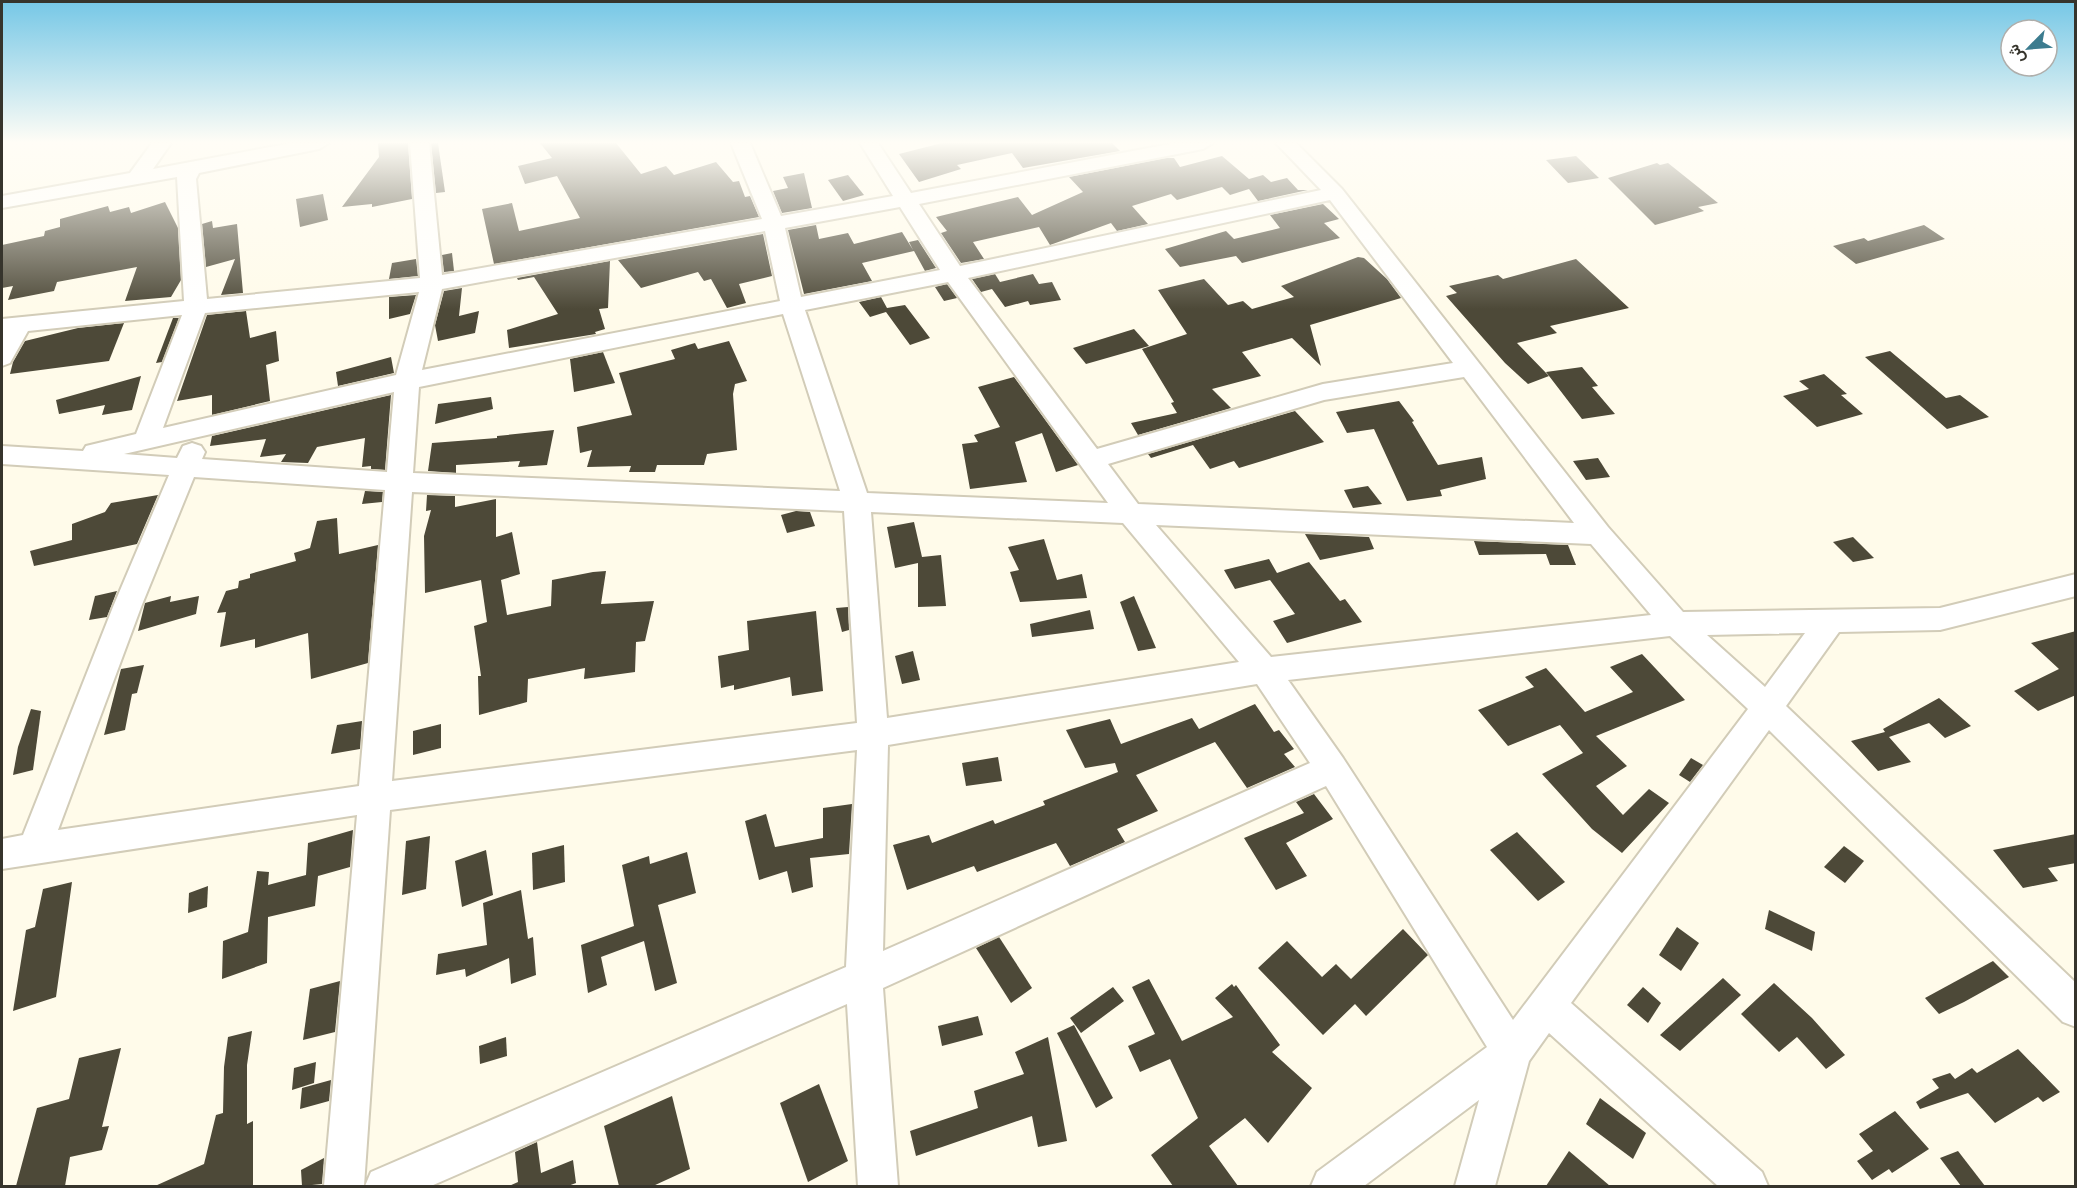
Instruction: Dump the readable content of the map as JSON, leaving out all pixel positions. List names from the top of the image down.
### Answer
{
  "north": "bottom left"
}
